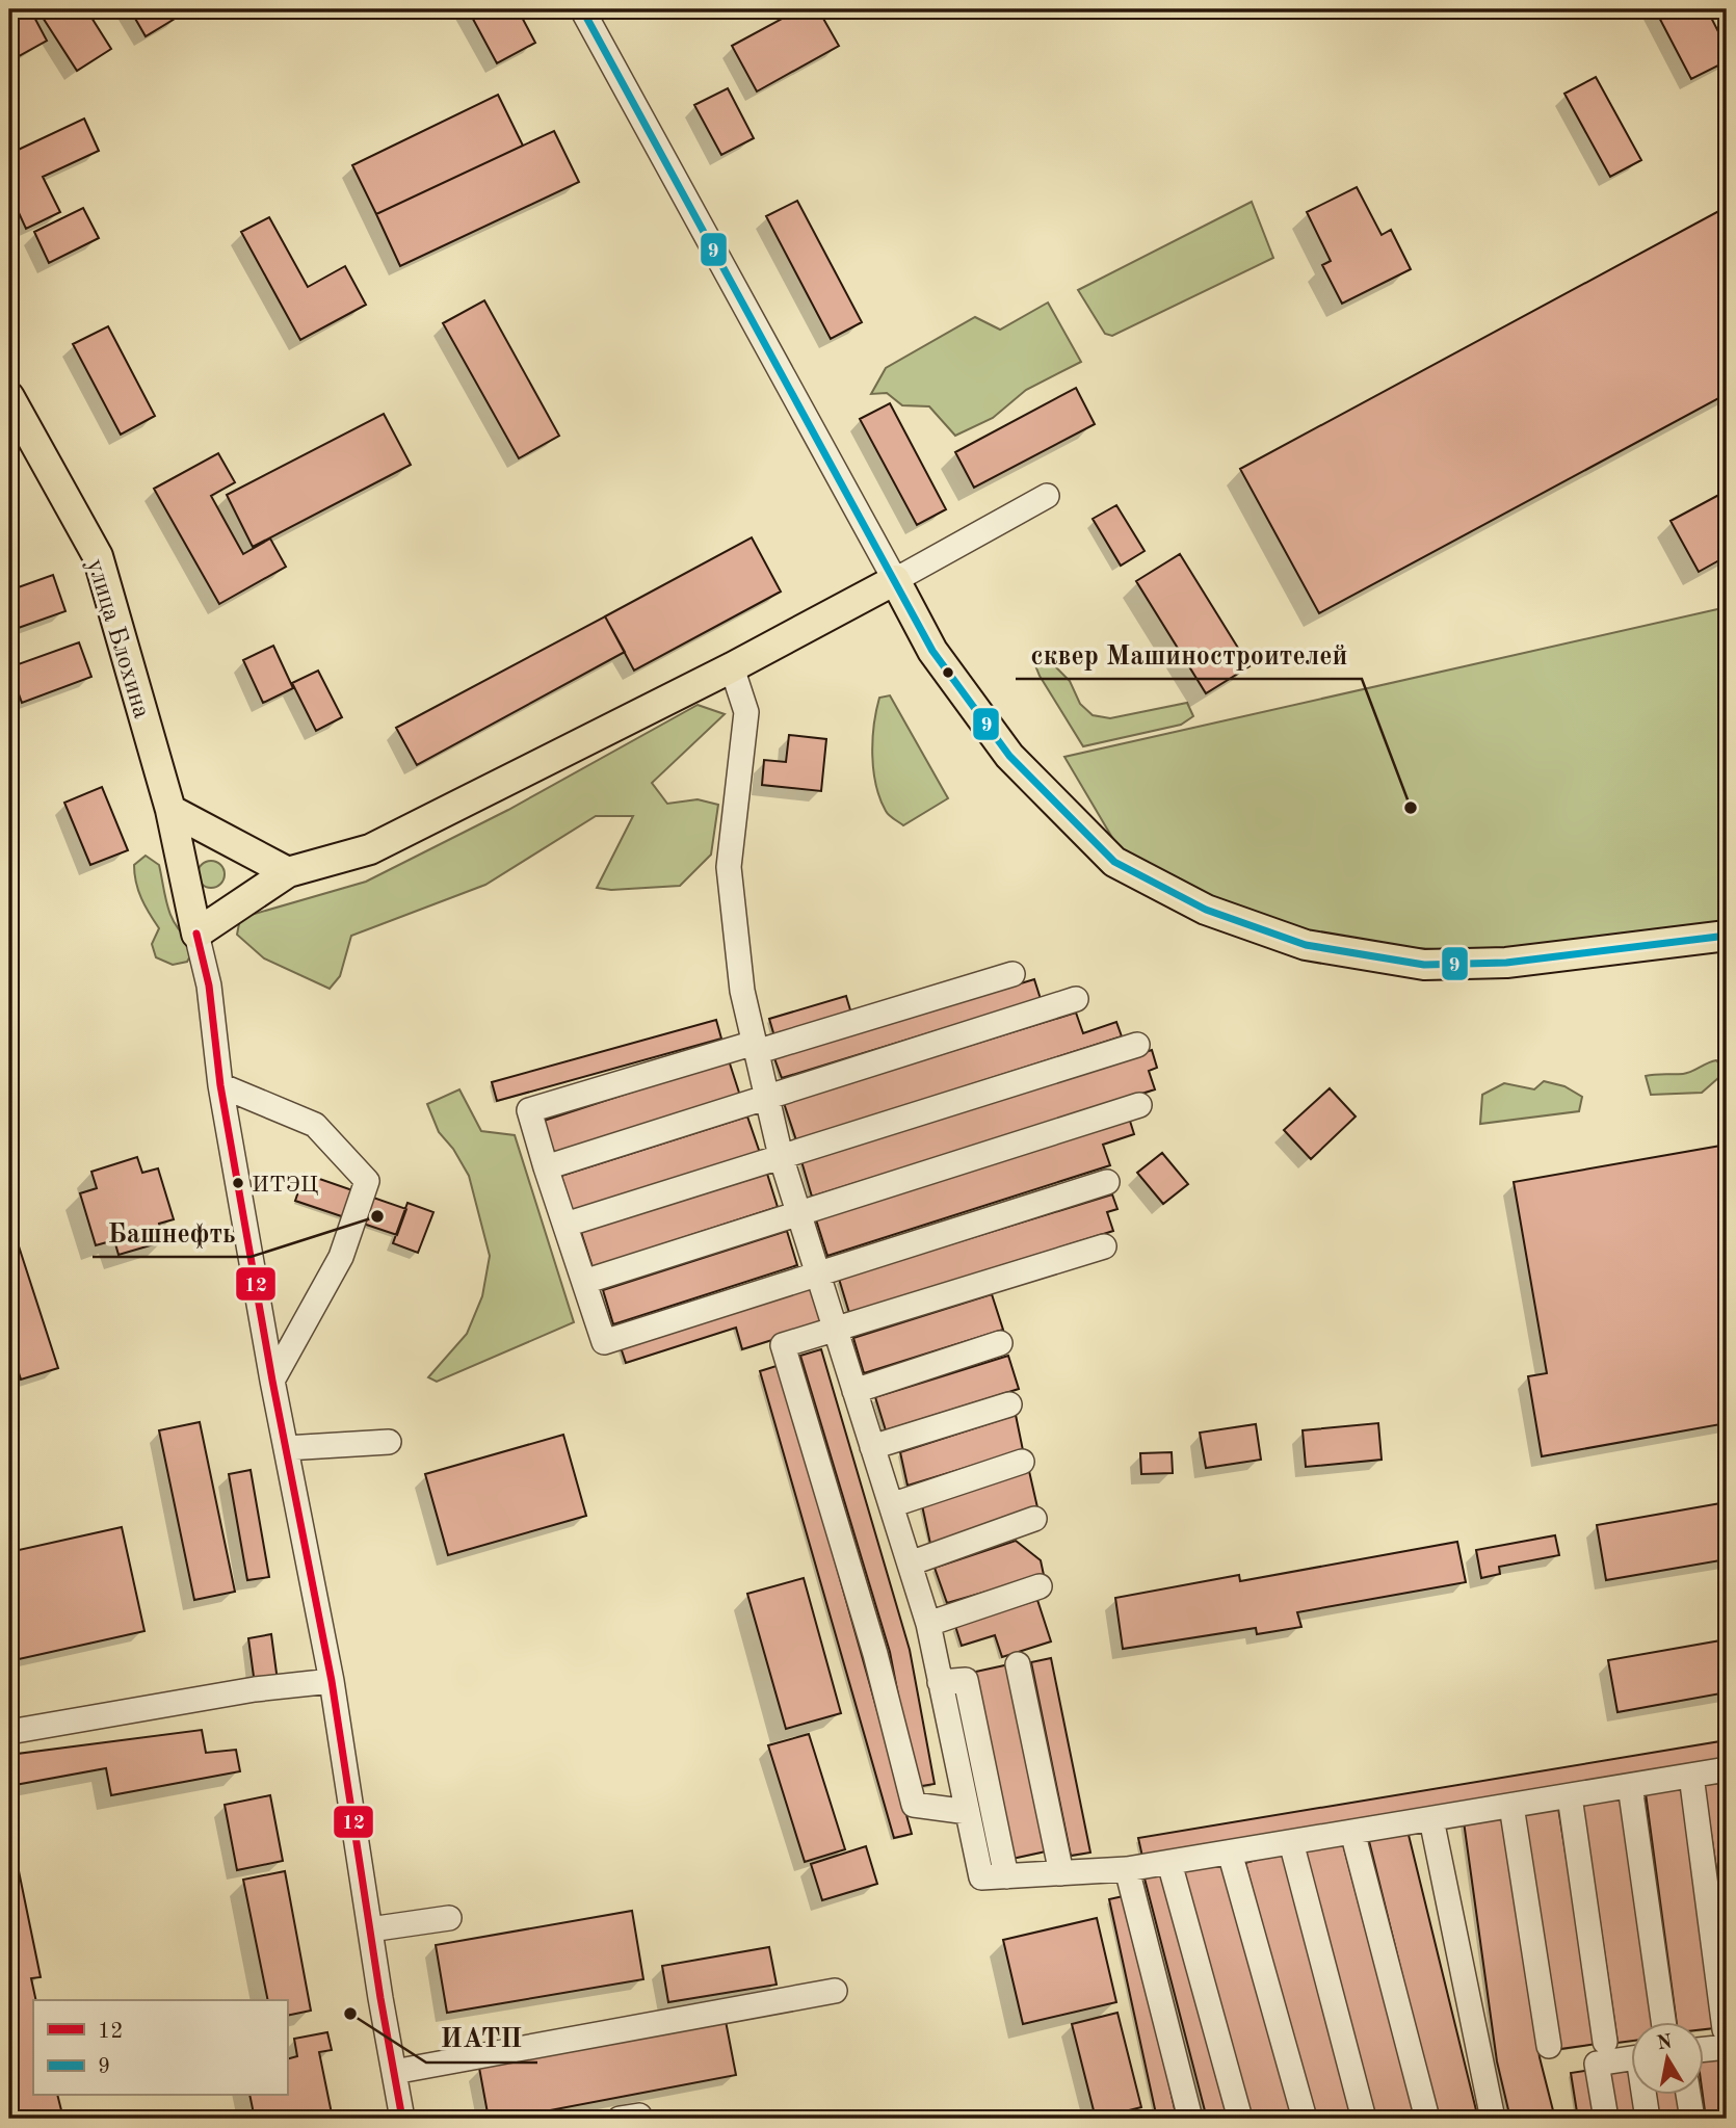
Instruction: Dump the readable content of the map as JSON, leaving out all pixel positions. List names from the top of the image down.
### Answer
{
  "streets": {
    "main road": ["улица Блохина"]
  },
  "places": [
    "сквер Машиностроителей",
    "ИТЭЦ",
    "Башнефть",
    "ИАТП"
  ],
  "lines": ["transit line 9", "transit line 12"],
  "legend": ["12", "9"],
  "north": "top"
}
